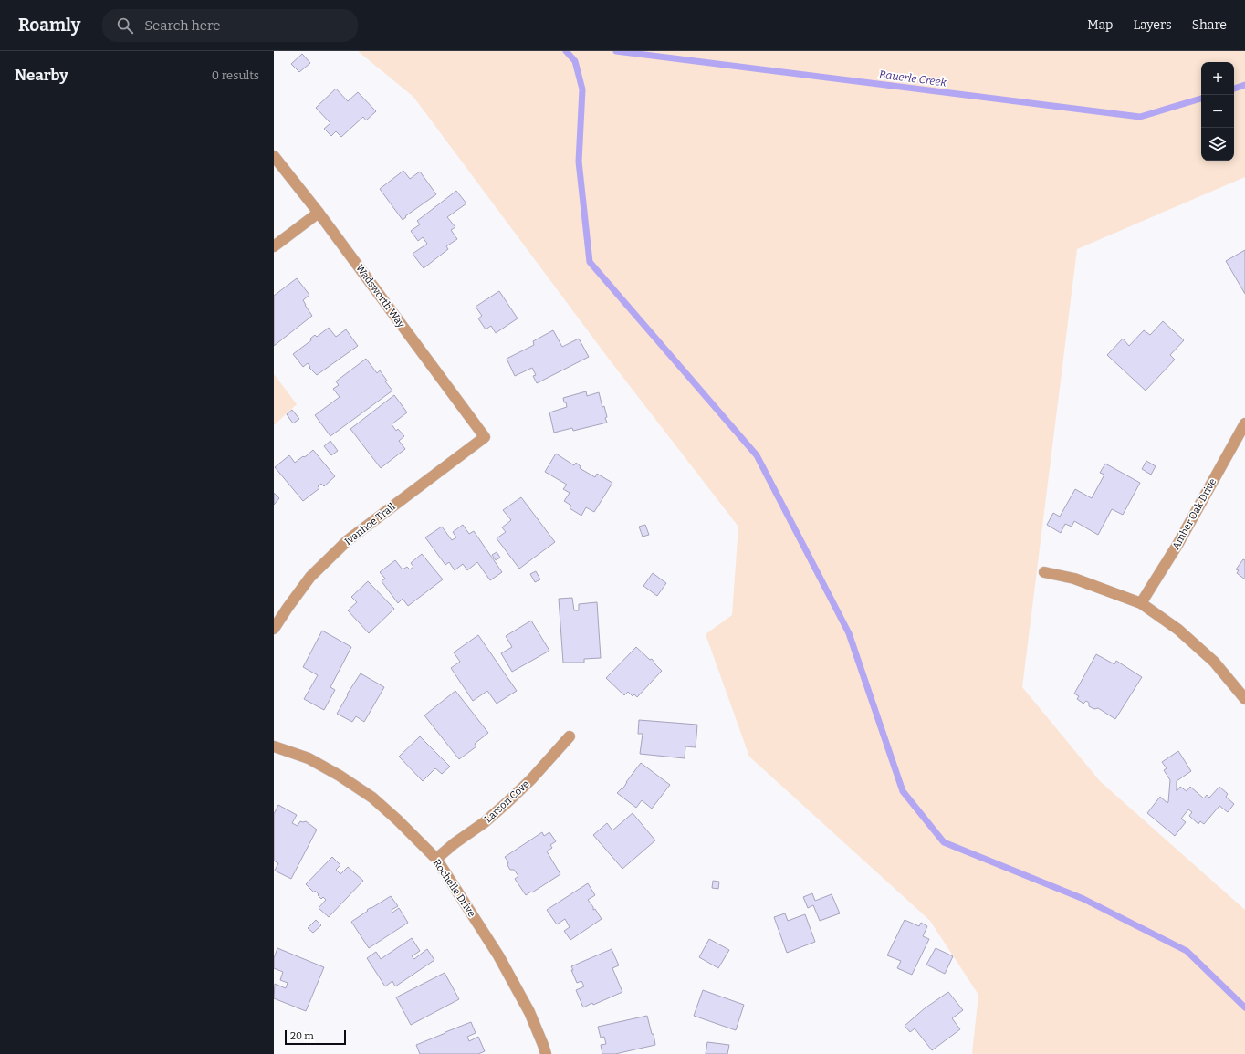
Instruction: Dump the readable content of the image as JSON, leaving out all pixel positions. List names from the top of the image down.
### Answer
{
  "streets": {
    "street": [
      "Wadsworth Way",
      "Amber Oak Drive",
      "Ivanhoe Trail",
      "Larson Cove",
      "Rochelle Drive"
    ]
  },
  "crossings": [
    ["Wadsworth Way", "Ivanhoe Trail"],
    ["Larson Cove", "Rochelle Drive"]
  ],
  "water": ["Bauerle Creek"],
  "scale_bar": "20 m",
  "page": {
    "header": "Roamly",
    "search": "Search here",
    "nav": ["Map", "Layers", "Share"],
    "heading": ["Nearby", "0 results"],
    "map_buttons": ["+", "−"],
    "scale": "20 m"
  }
}
